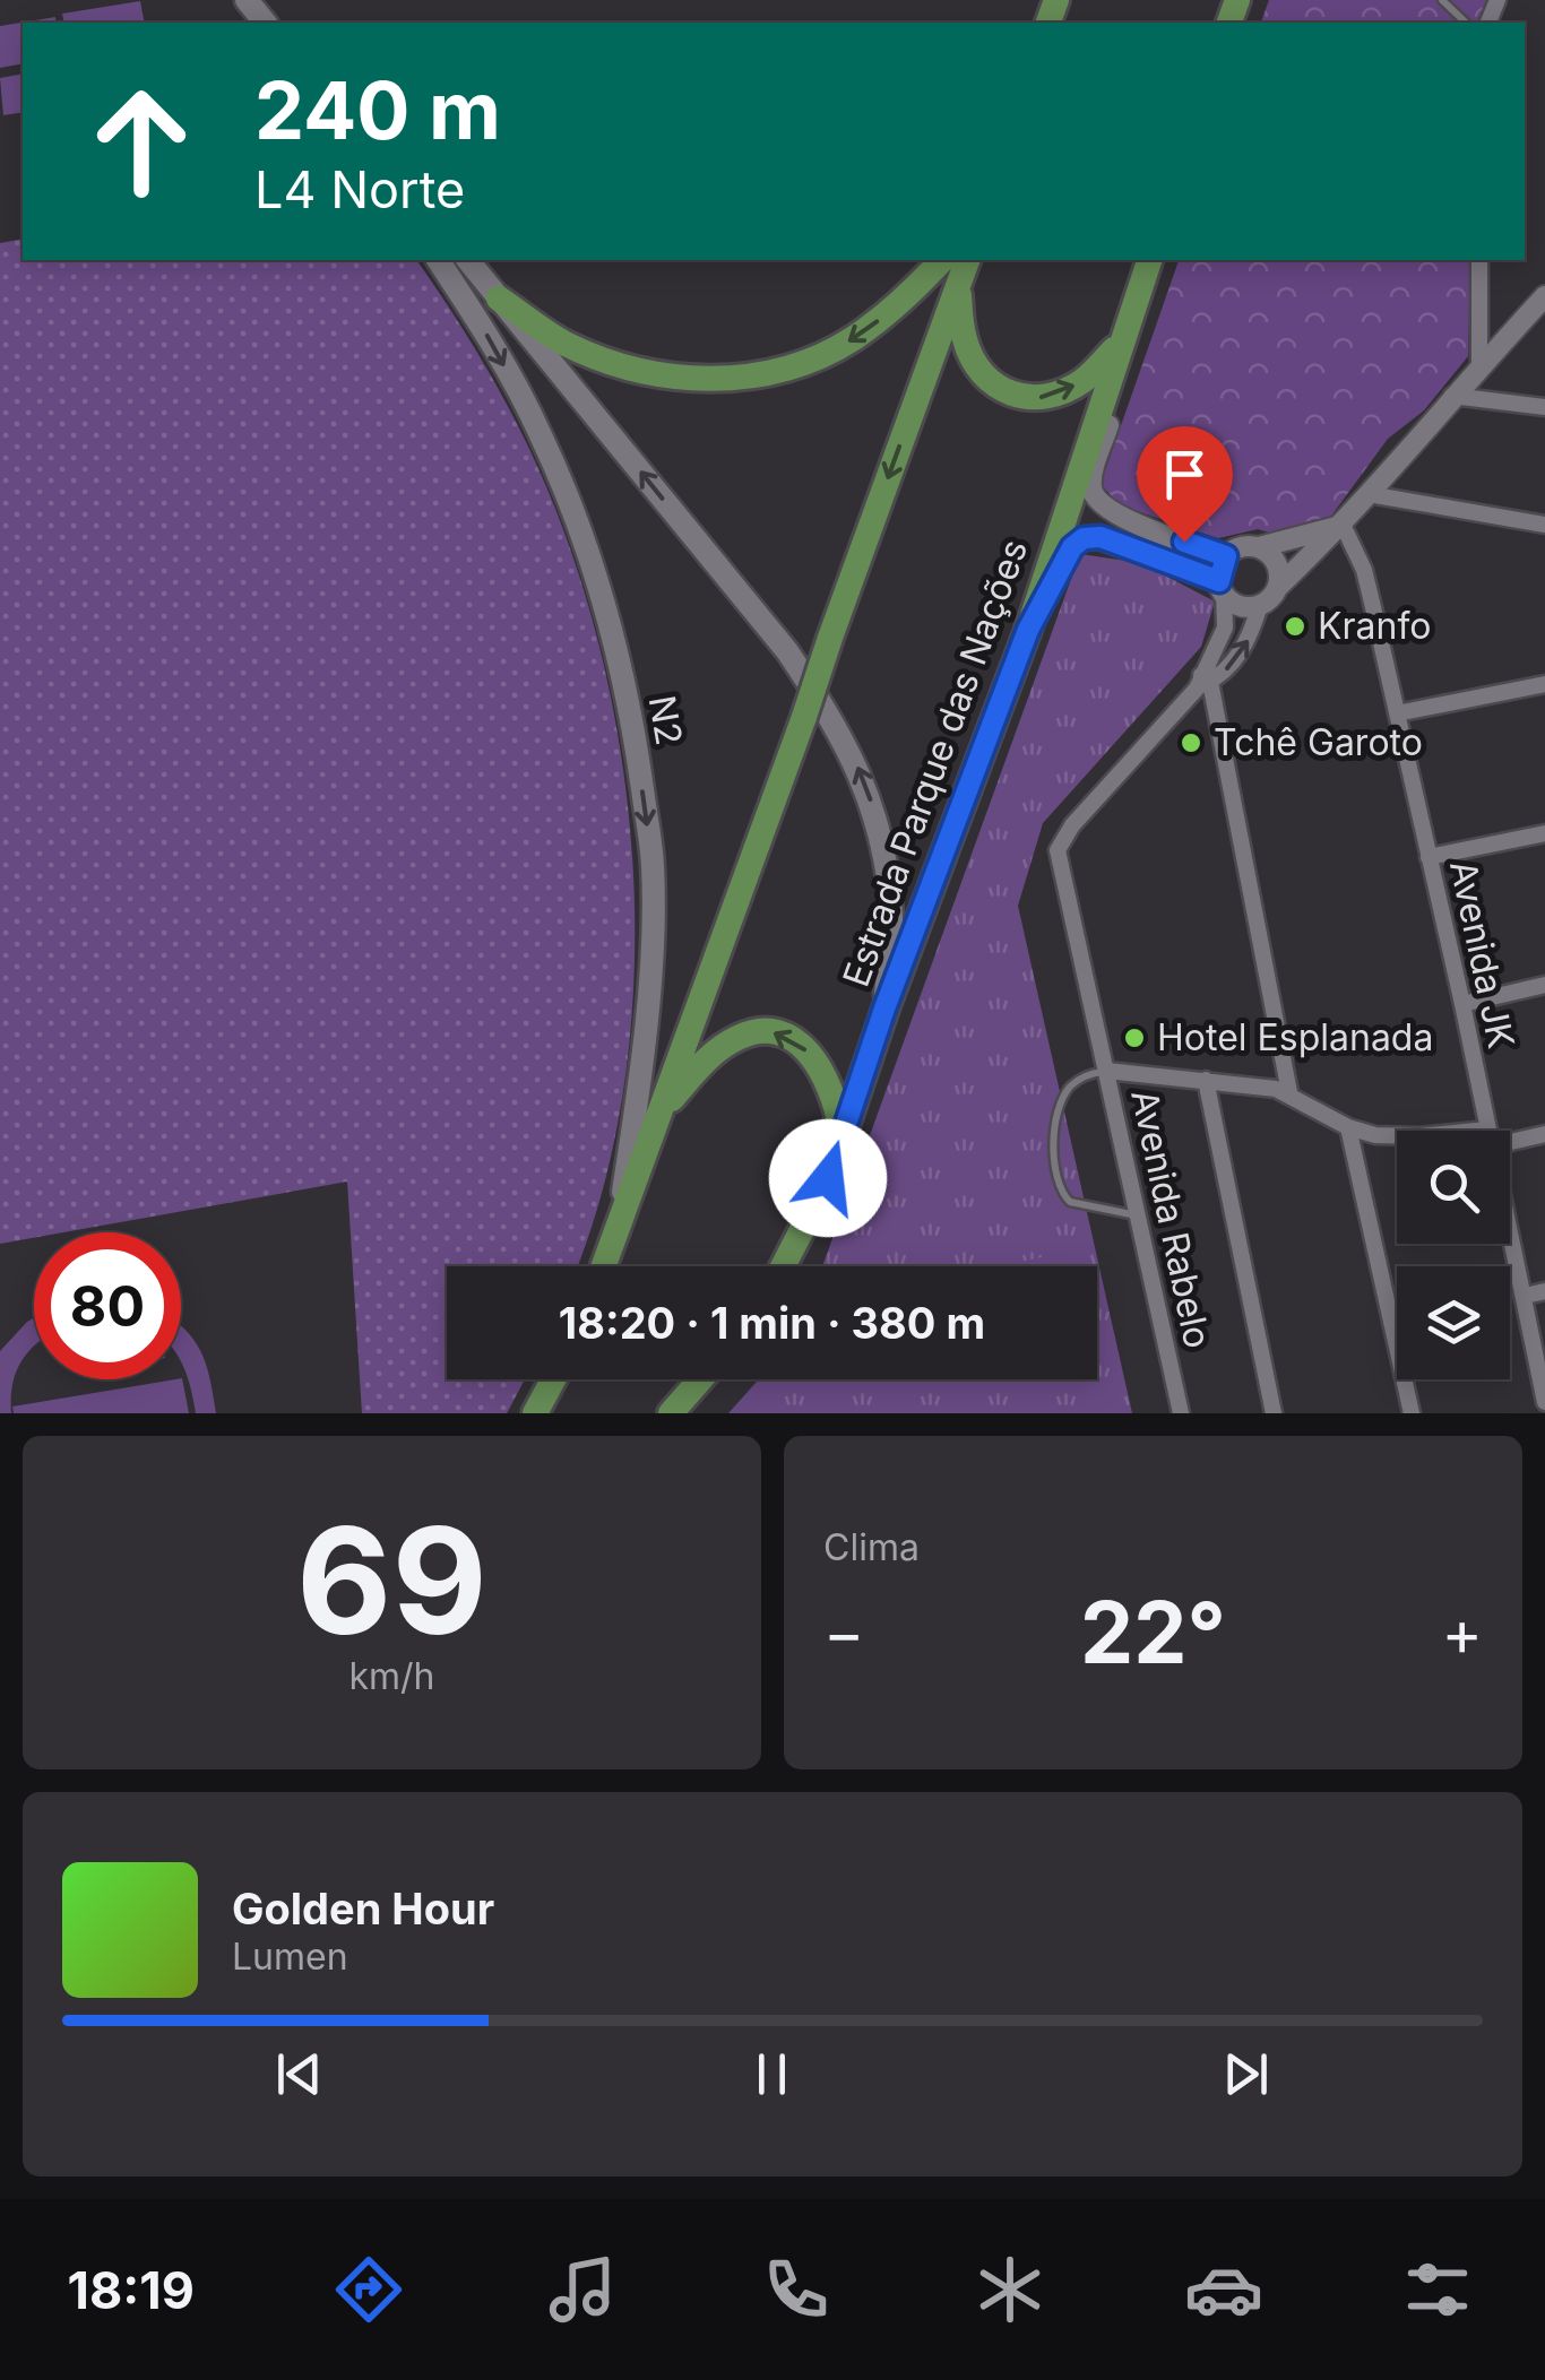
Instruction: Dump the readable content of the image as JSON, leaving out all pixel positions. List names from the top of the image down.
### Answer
{
  "streets": {
    "highway": ["Estrada Parque das Nações"],
    "main road": ["N2"],
    "street": ["Avenida JK", "Avenida Rabelo"]
  },
  "places": ["Kranfo", "Tchê Garoto", "Hotel Esplanada"],
  "page": {
    "turn": ["240 m", "L4 Norte"],
    "limit": "80",
    "trip": "18:20 · 1 min · 380 m",
    "tile": [
      ["69", "km/h"],
      "Clima"
    ],
    "heat": ["−", "22°", "+"],
    "song": ["Golden Hour", "Lumen"],
    "tabs": "18:19"
  }
}
